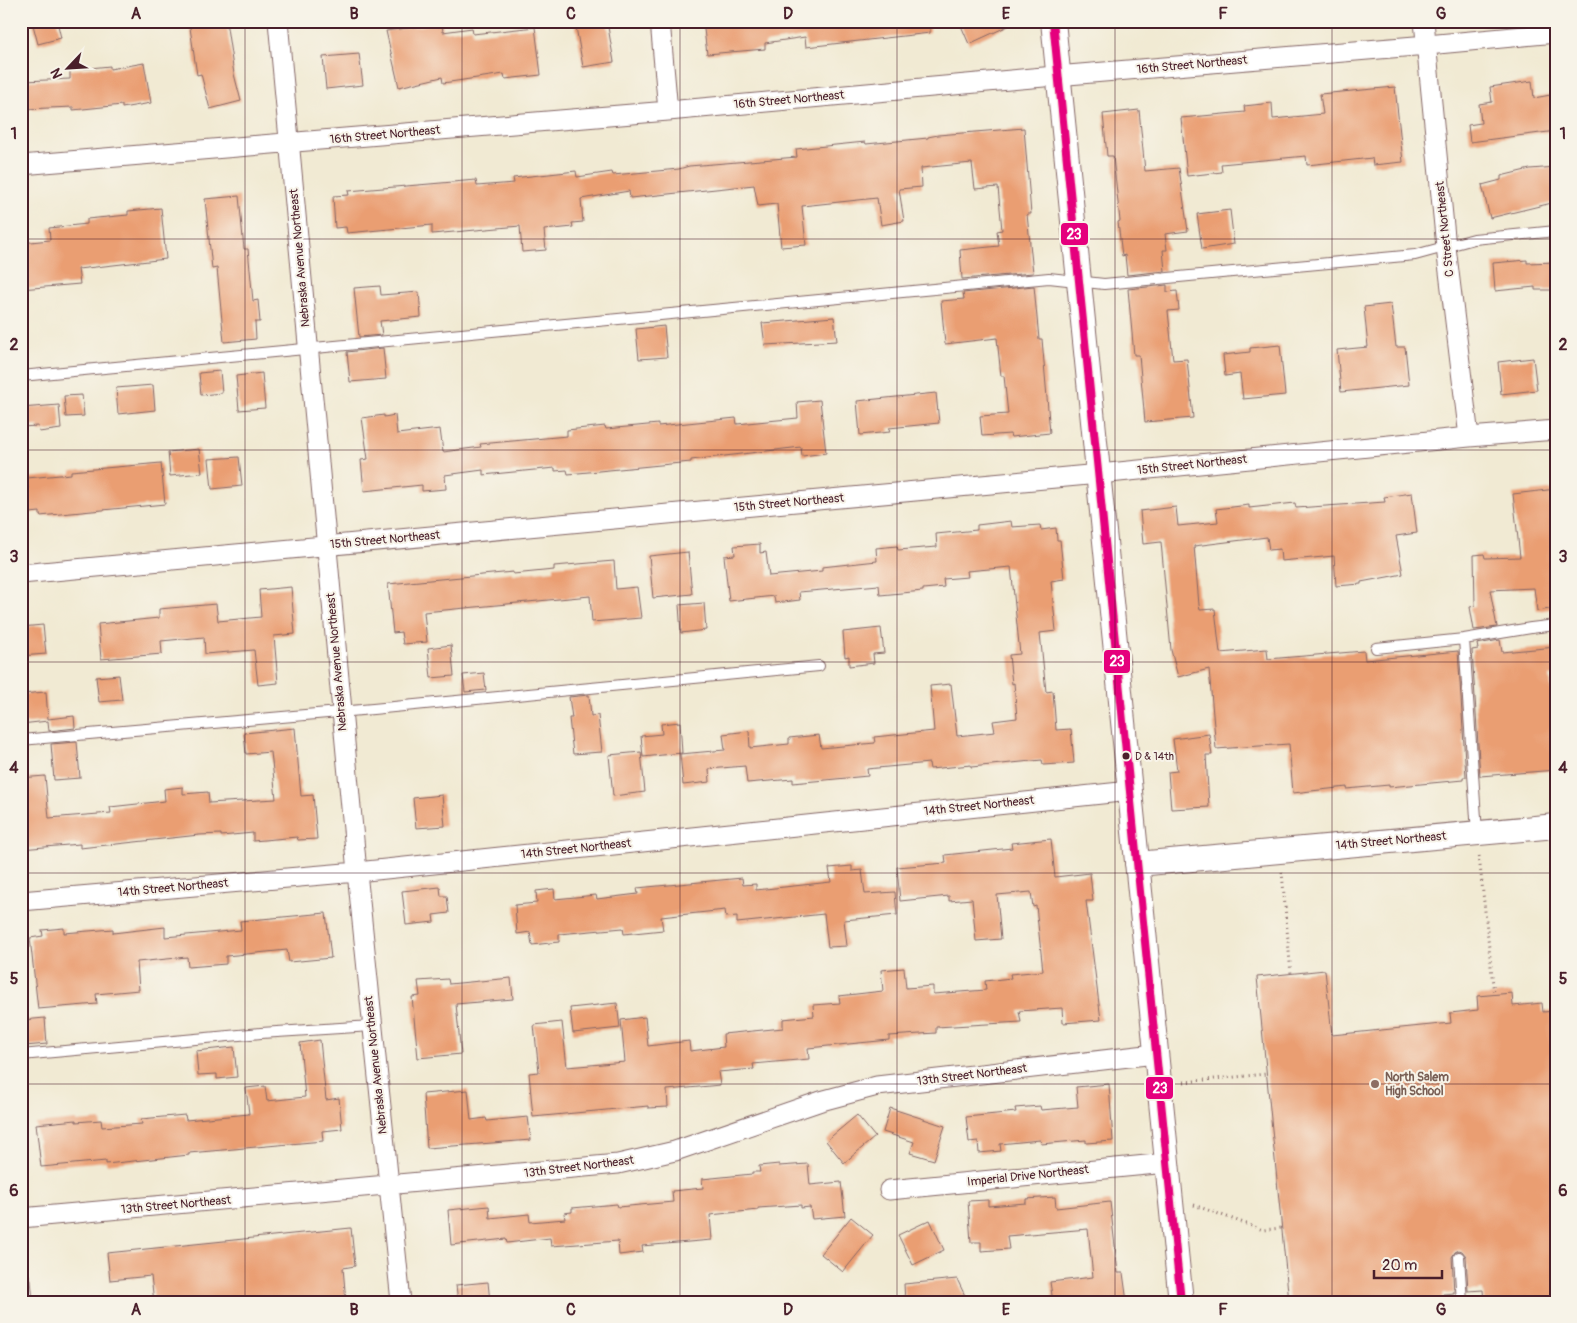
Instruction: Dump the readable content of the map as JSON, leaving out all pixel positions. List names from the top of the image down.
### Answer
{
  "streets": {
    "street": [
      "16th Street Northeast",
      "C Street Northeast",
      "Nebraska Avenue Northeast",
      "15th Street Northeast",
      "14th Street Northeast",
      "13th Street Northeast",
      "Imperial Drive Northeast"
    ]
  },
  "crossings": [
    ["16th Street Northeast", "C Street Northeast"],
    ["16th Street Northeast", "Nebraska Avenue Northeast"],
    ["C Street Northeast", "15th Street Northeast"],
    ["Nebraska Avenue Northeast", "15th Street Northeast"],
    ["Nebraska Avenue Northeast", "14th Street Northeast"],
    ["Nebraska Avenue Northeast", "13th Street Northeast"]
  ],
  "places": ["D & 14th", "North Salem High School"],
  "lines": ["transit line 23"],
  "scale_bar": "20 m",
  "north": "bottom left",
  "grid": {
    "columns": [
      "A",
      "B",
      "C",
      "D",
      "E",
      "F",
      "G"
    ],
    "rows": [
      "1",
      "2",
      "3",
      "4",
      "5",
      "6"
    ]
  }
}
